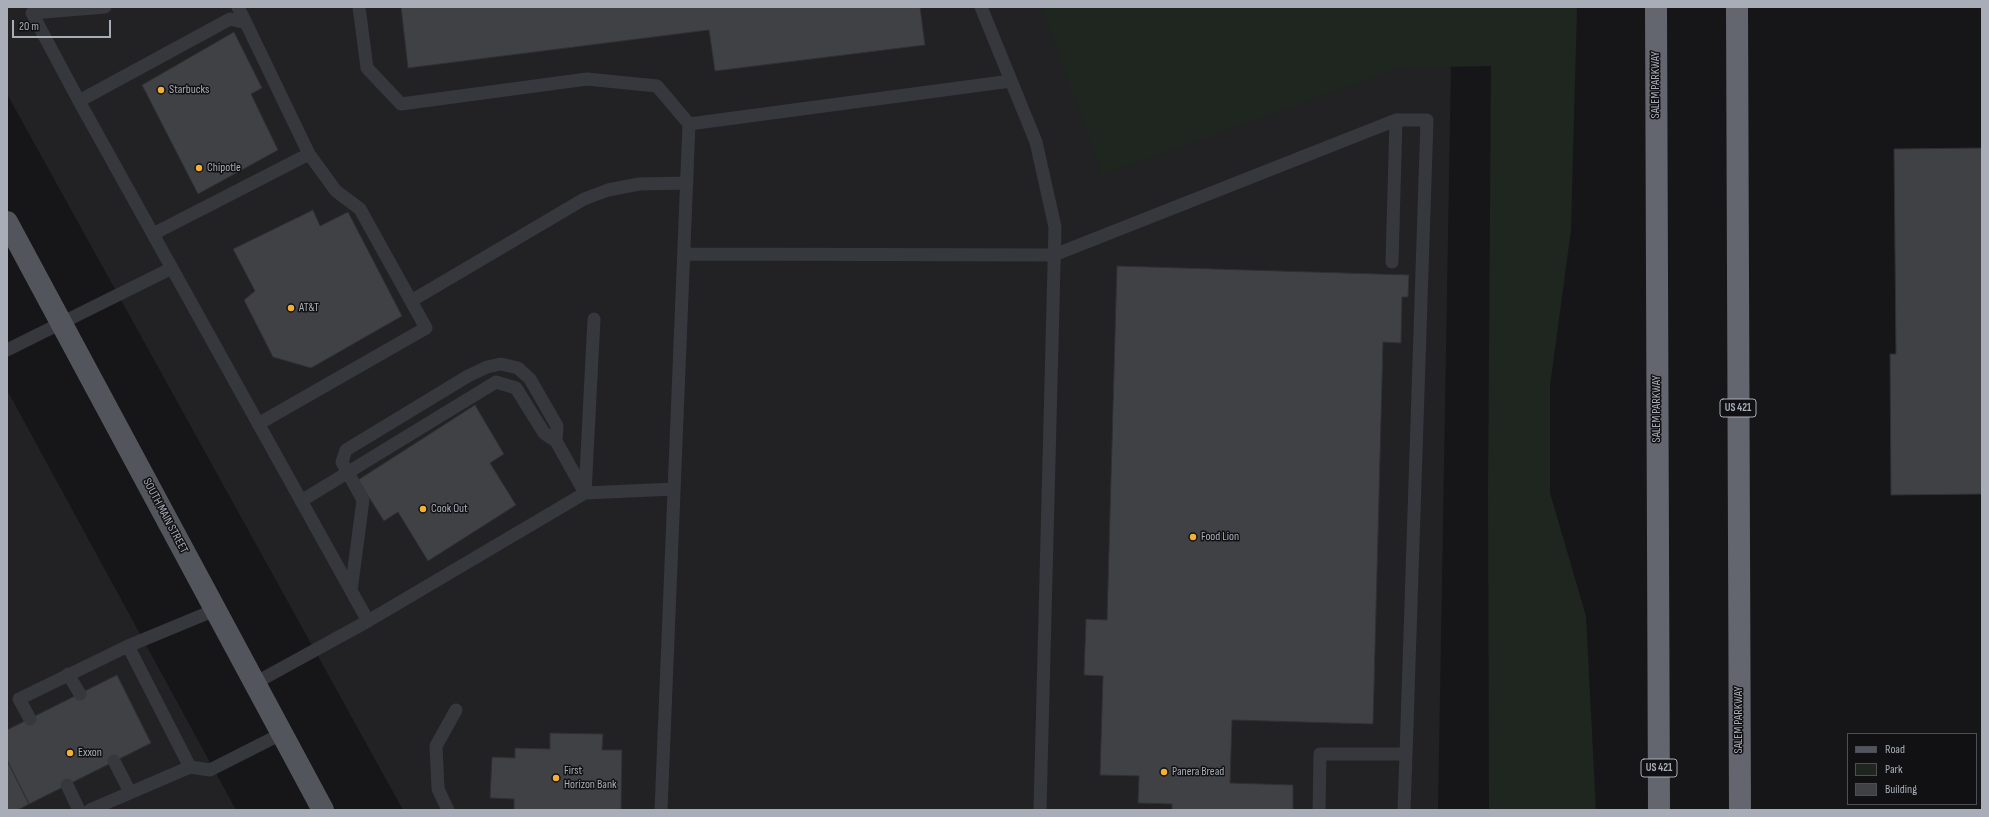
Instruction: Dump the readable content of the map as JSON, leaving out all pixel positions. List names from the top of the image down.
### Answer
{
  "streets": {
    "highway": ["SALEM PARKWAY", "US 421"],
    "main road": ["SOUTH MAIN STREET"]
  },
  "places": [
    "Starbucks",
    "Chipotle",
    "AT&T",
    "Cook Out",
    "Food Lion",
    "Exxon",
    "Panera Bread",
    "First Horizon Bank"
  ],
  "legend": ["Road", "Park", "Building"],
  "scale_bar": "20 m"
}
